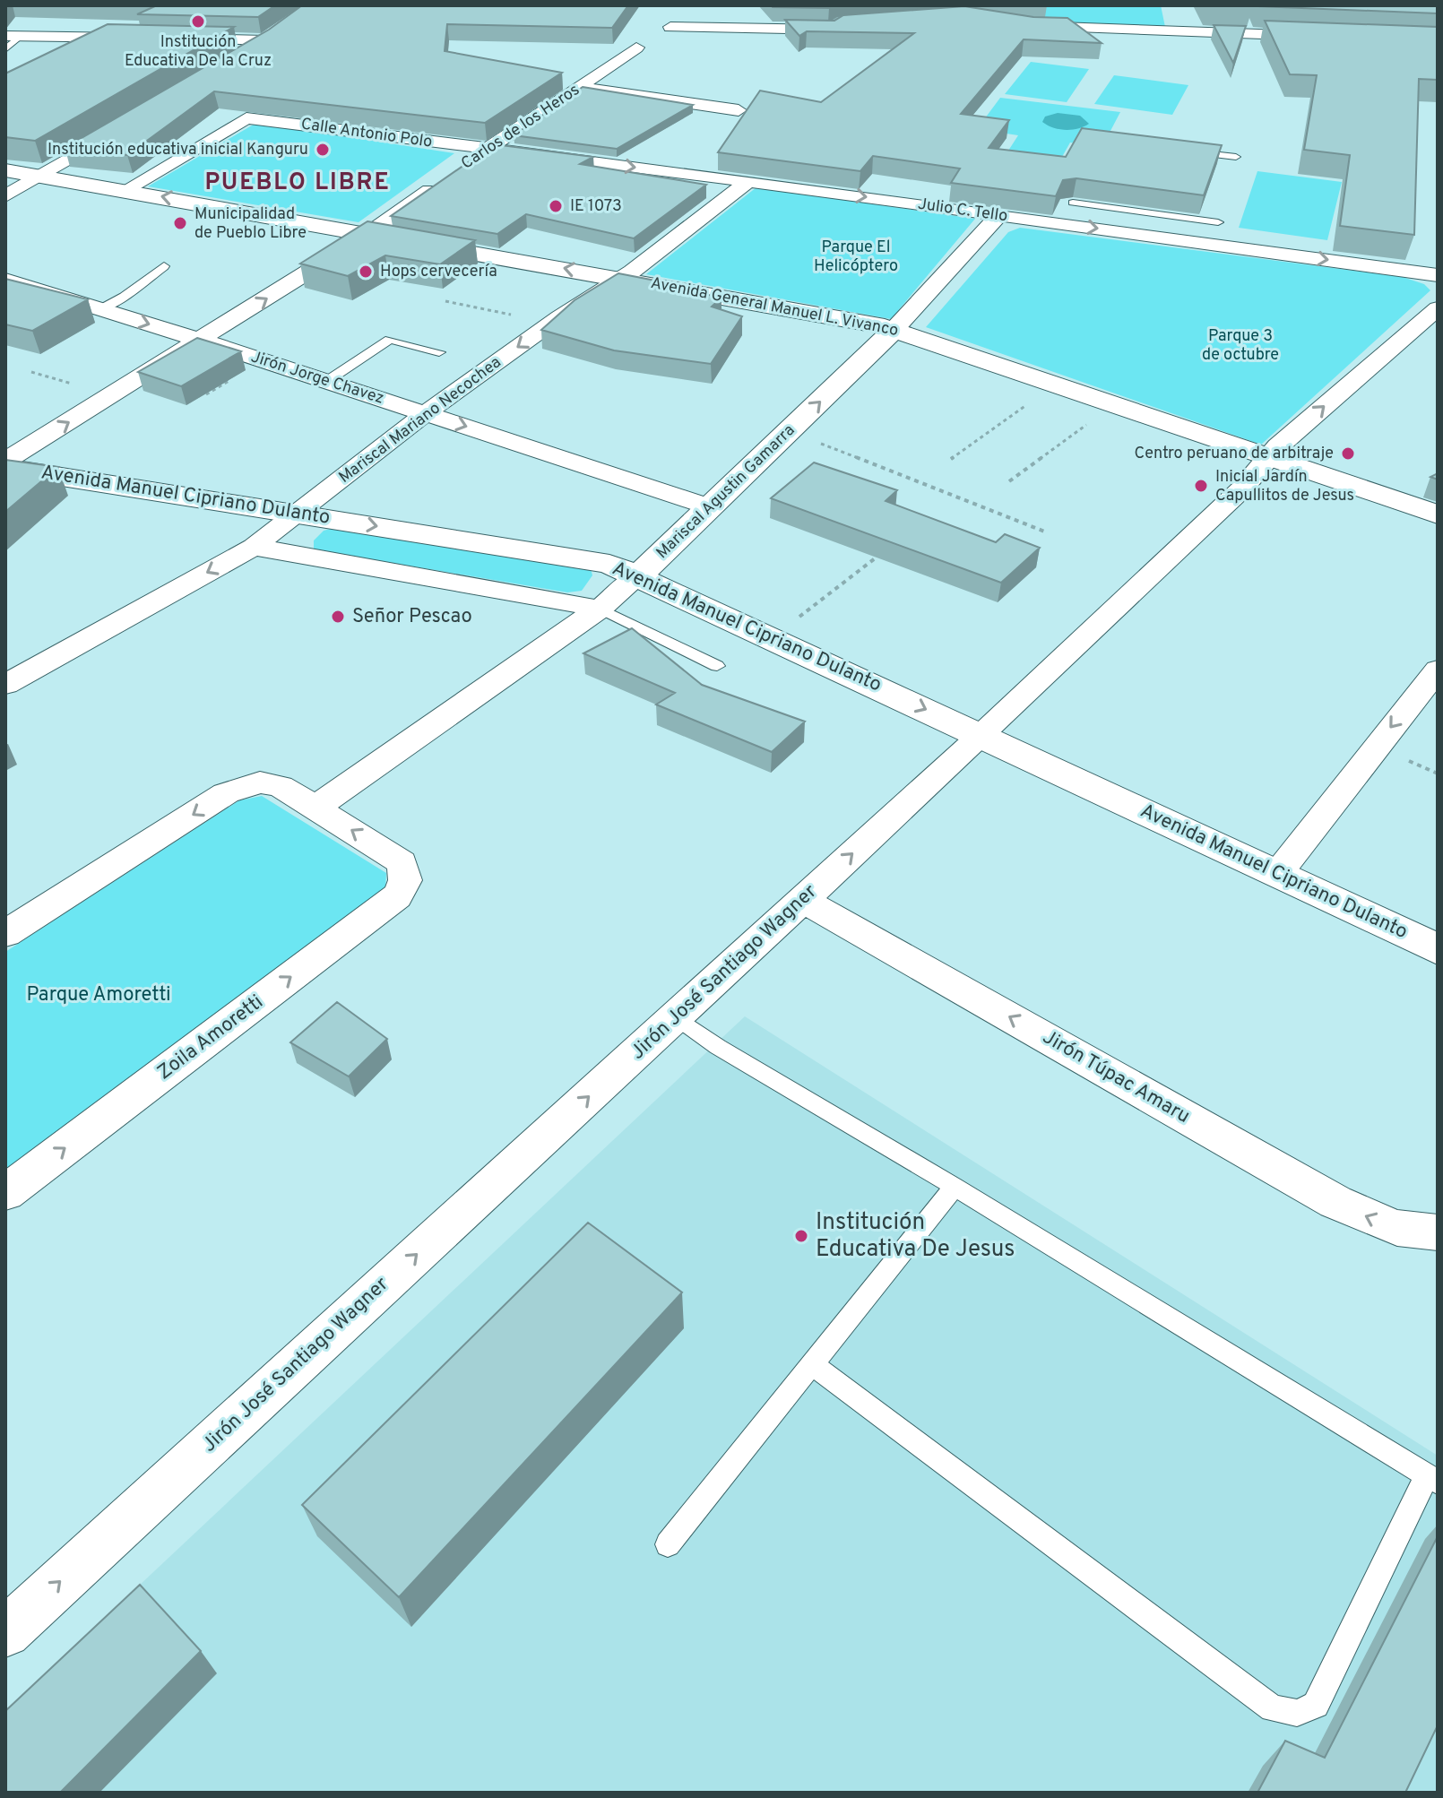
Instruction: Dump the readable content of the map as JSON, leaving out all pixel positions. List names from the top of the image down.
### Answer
{
  "streets": {
    "street": [
      "Carlos de los Heros",
      "Calle Antonio Polo",
      "Julio C. Tello",
      "Avenida General Manuel L. Vivanco",
      "Jirón Jorge Chavez",
      "Mariscal Mariano Necochea",
      "Mariscal Agustin Gamarra",
      "Avenida Manuel Cipriano Dulanto",
      "Jirón José Santiago Wagner",
      "Zoila Amoretti",
      "Jirón Túpac Amaru"
    ]
  },
  "crossings": [
    ["Carlos de los Heros", "Calle Antonio Polo"],
    ["Carlos de los Heros", "Julio C. Tello"],
    ["Carlos de los Heros", "Avenida General Manuel L. Vivanco"],
    ["Carlos de los Heros", "Jirón Jorge Chavez"],
    ["Calle Antonio Polo", "Julio C. Tello"],
    ["Calle Antonio Polo", "Avenida General Manuel L. Vivanco"],
    ["Julio C. Tello", "Mariscal Mariano Necochea"],
    ["Julio C. Tello", "Mariscal Agustin Gamarra"],
    ["Avenida General Manuel L. Vivanco", "Mariscal Mariano Necochea"],
    ["Avenida General Manuel L. Vivanco", "Mariscal Agustin Gamarra"],
    ["Avenida General Manuel L. Vivanco", "Jirón José Santiago Wagner"],
    ["Jirón Jorge Chavez", "Mariscal Mariano Necochea"],
    ["Jirón Jorge Chavez", "Mariscal Agustin Gamarra"],
    ["Mariscal Mariano Necochea", "Avenida Manuel Cipriano Dulanto"],
    ["Mariscal Agustin Gamarra", "Avenida Manuel Cipriano Dulanto"],
    ["Mariscal Agustin Gamarra", "Zoila Amoretti"],
    ["Avenida Manuel Cipriano Dulanto", "Jirón José Santiago Wagner"],
    ["Jirón José Santiago Wagner", "Jirón Túpac Amaru"]
  ],
  "one_way": ["Jirón José Santiago Wagner", "Jirón Túpac Amaru"],
  "districts": ["PUEBLO LIBRE"],
  "parks": ["Parque El Helicóptero", "Parque 3 de octubre", "Parque Amoretti"],
  "places": [
    "Institución Educativa De la Cruz",
    "Institución educativa inicial Kanguru",
    "IE 1073",
    "Municipalidad de Pueblo Libre",
    "Hops cervecería",
    "Centro peruano de arbitraje",
    "Inicial Jardín Capullitos de Jesus",
    "Señor Pescao",
    "Institución Educativa De Jesus"
  ]
}
